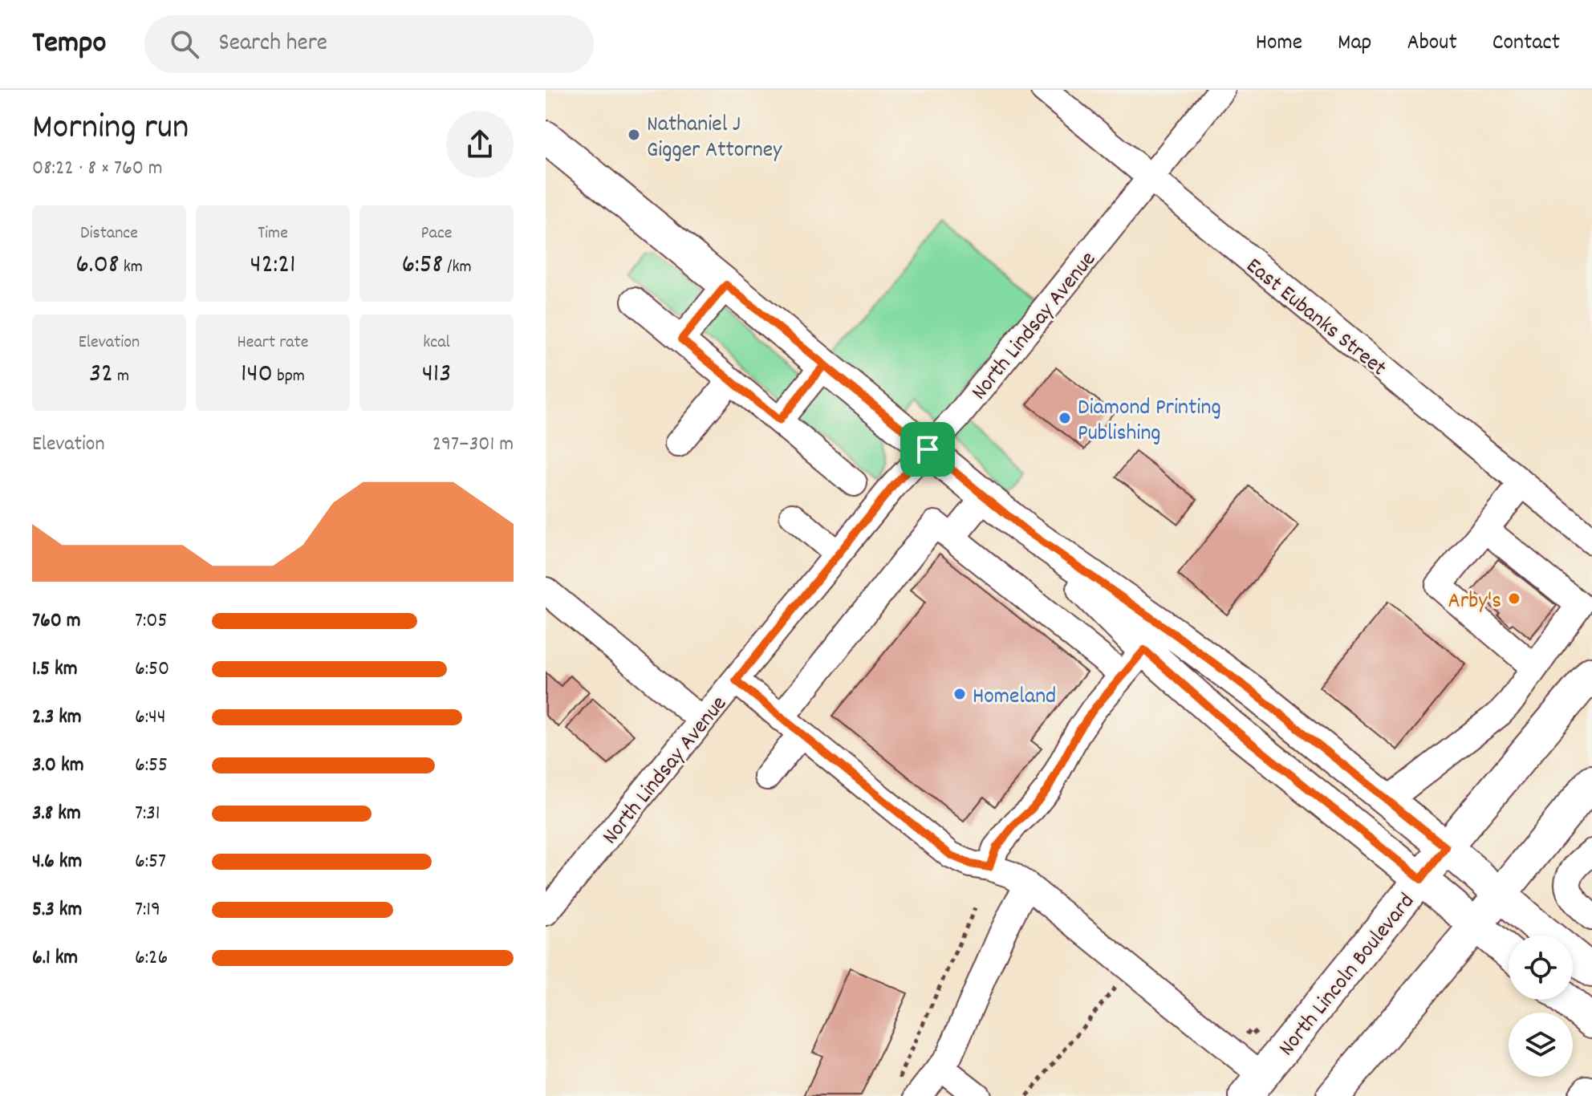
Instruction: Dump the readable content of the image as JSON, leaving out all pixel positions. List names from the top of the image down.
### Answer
{
  "streets": {
    "main road": ["North Lincoln Boulevard"],
    "street": ["East Eubanks Street", "North Lindsay Avenue"]
  },
  "crossings": [
    ["East Eubanks Street", "North Lindsay Avenue"]
  ],
  "places": [
    "Nathaniel J Gigger Attorney",
    "Diamond Printing Publishing",
    "Arby's",
    "Homeland"
  ],
  "page": {
    "header": "Tempo",
    "search": "Search here",
    "nav": [
      "Home",
      "Map",
      "About",
      "Contact"
    ],
    "heading": ["Morning run", "08:22 · 8 × 760 m"],
    "stats": [
      ["Distance", "6.08 km"],
      ["Time", "42:21"],
      ["Pace", "6:58 /km"],
      ["Elevation", "32 m"],
      ["Heart rate", "140 bpm"],
      ["kcal", "413"]
    ],
    "chart": ["Elevation", "297–301 m"],
    "list": [
      {
        "name": "760 m",
        "note": "7:05"
      },
      {
        "name": "1.5 km",
        "note": "6:50"
      },
      {
        "name": "2.3 km",
        "note": "6:44"
      },
      {
        "name": "3.0 km",
        "note": "6:55"
      },
      {
        "name": "3.8 km",
        "note": "7:31"
      },
      {
        "name": "4.6 km",
        "note": "6:57"
      },
      {
        "name": "5.3 km",
        "note": "7:19"
      },
      {
        "name": "6.1 km",
        "note": "6:26"
      }
    ]
  }
}
